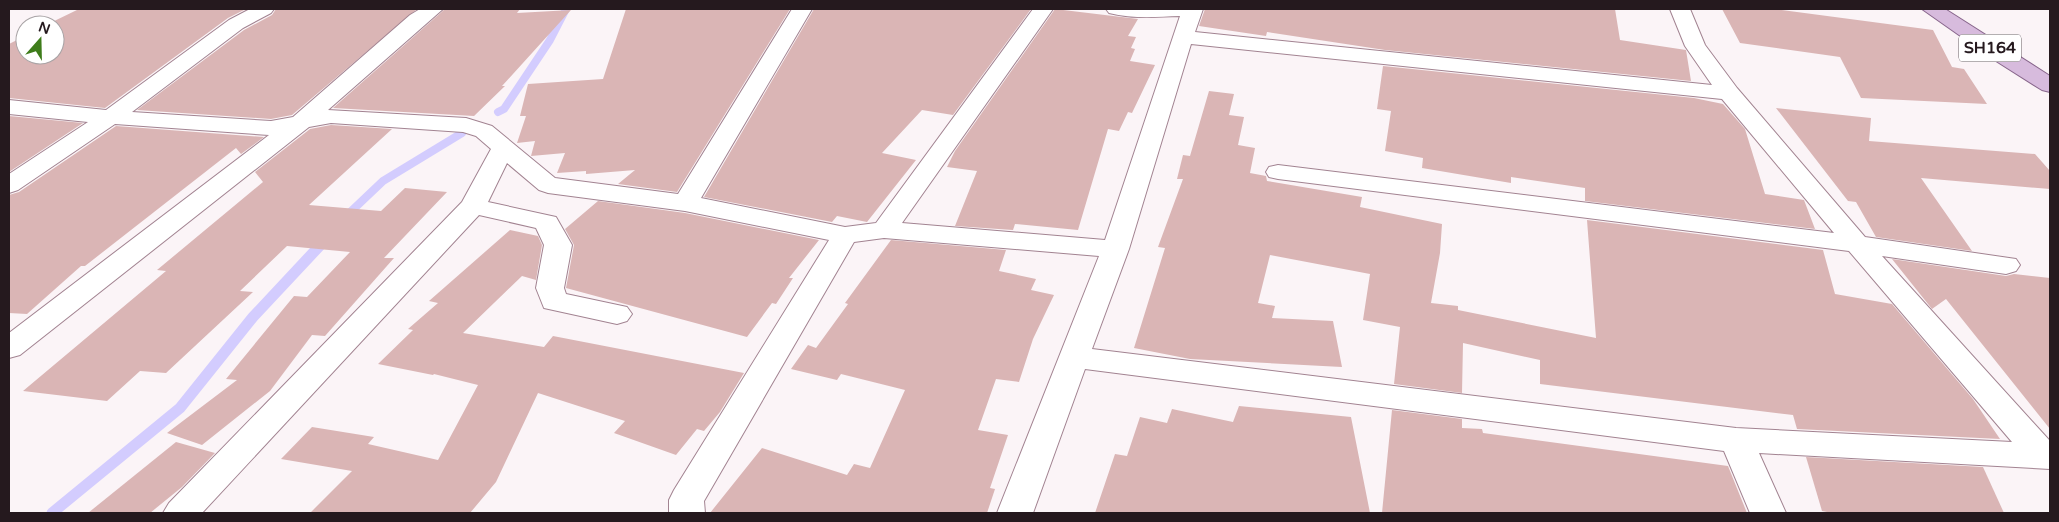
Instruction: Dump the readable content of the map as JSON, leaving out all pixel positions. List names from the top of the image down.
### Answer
{
  "streets": {
    "main road": ["SH164"]
  },
  "north": "top"
}
